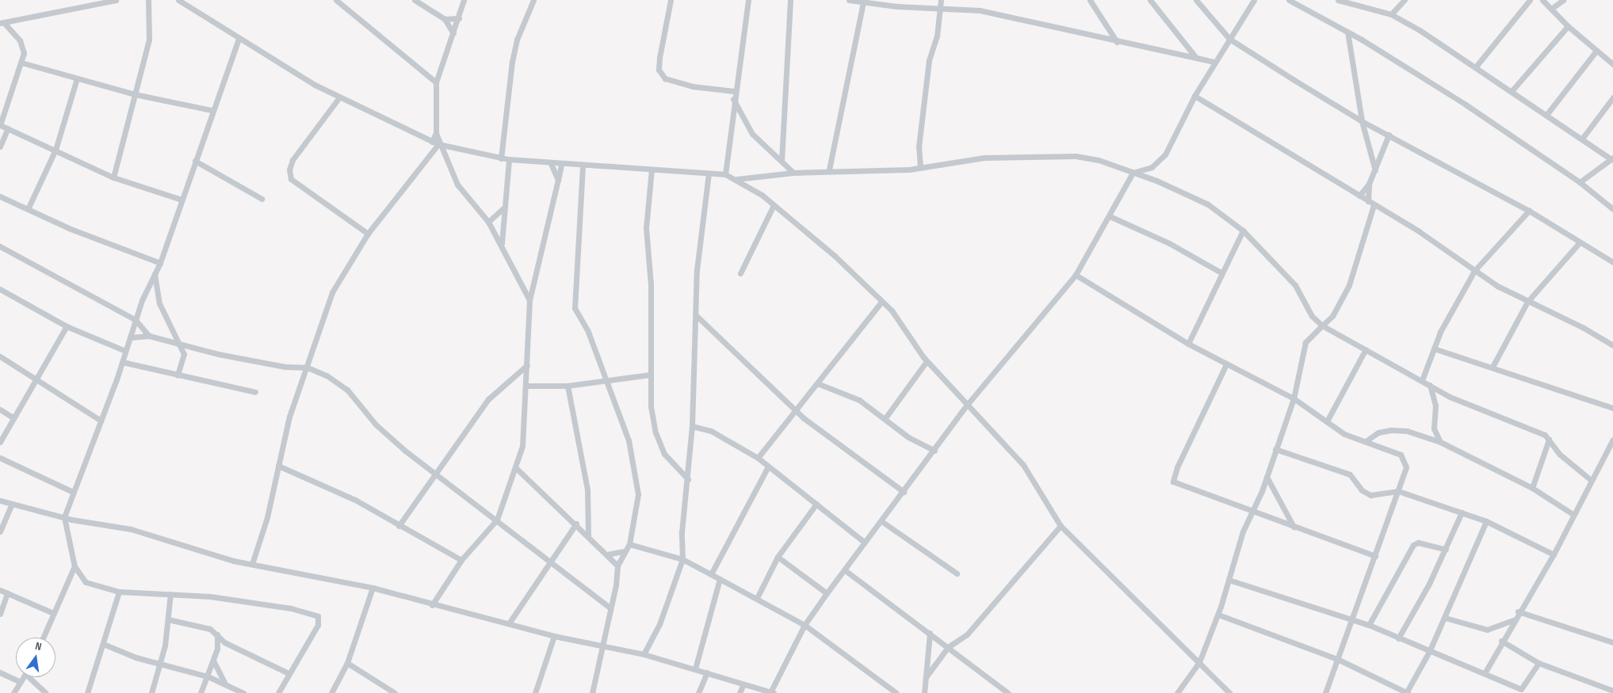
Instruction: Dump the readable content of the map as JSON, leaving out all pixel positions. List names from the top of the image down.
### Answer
{
  "north": "top"
}
